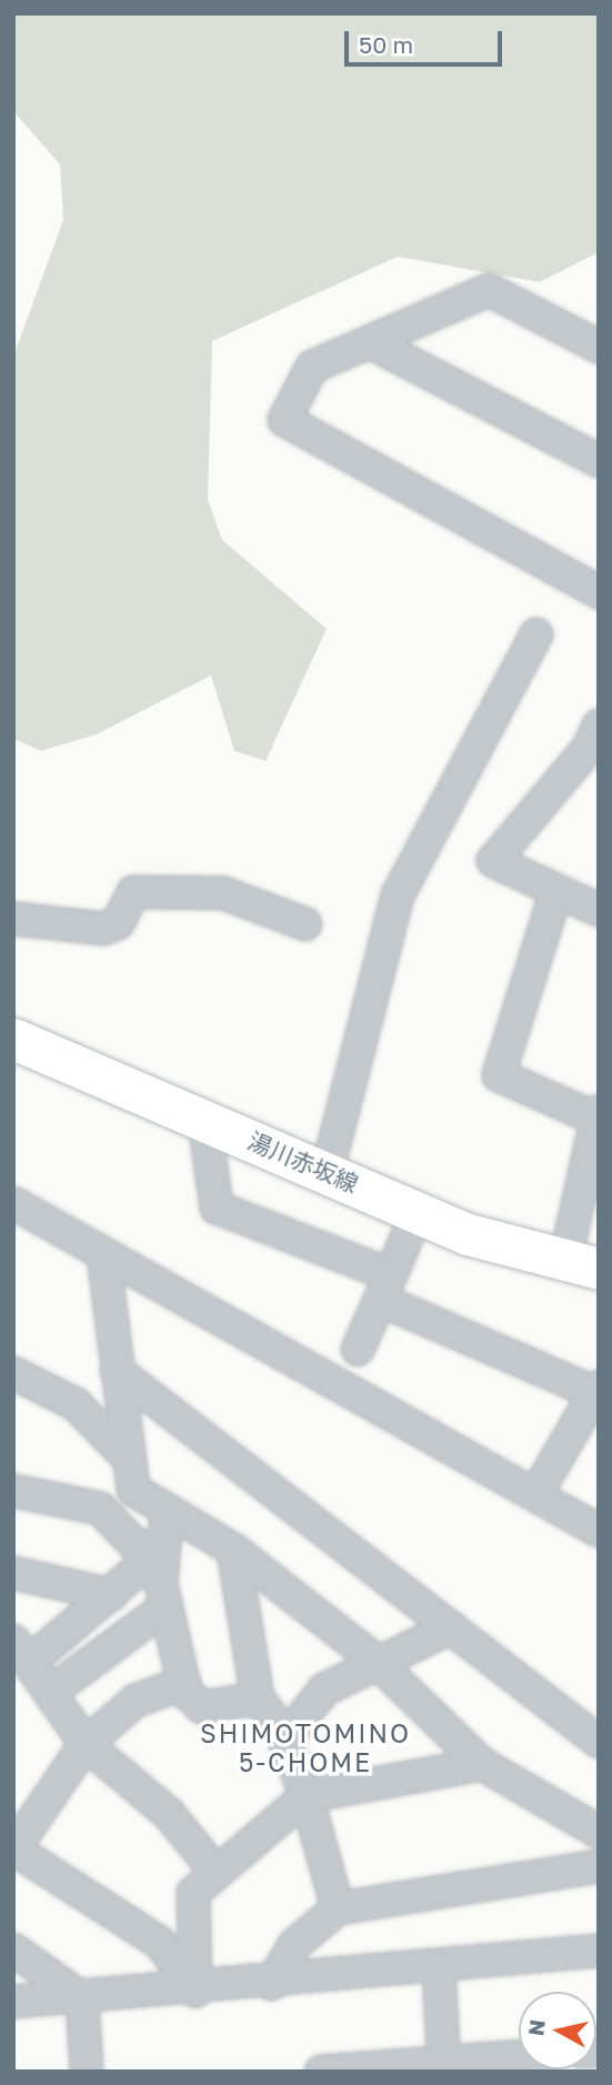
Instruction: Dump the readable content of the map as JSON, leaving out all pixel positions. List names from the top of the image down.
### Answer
{
  "streets": {
    "main road": ["湯川赤坂線"]
  },
  "districts": ["SHIMOTOMINO 5-CHOME"],
  "scale_bar": "50 m",
  "north": "left"
}
